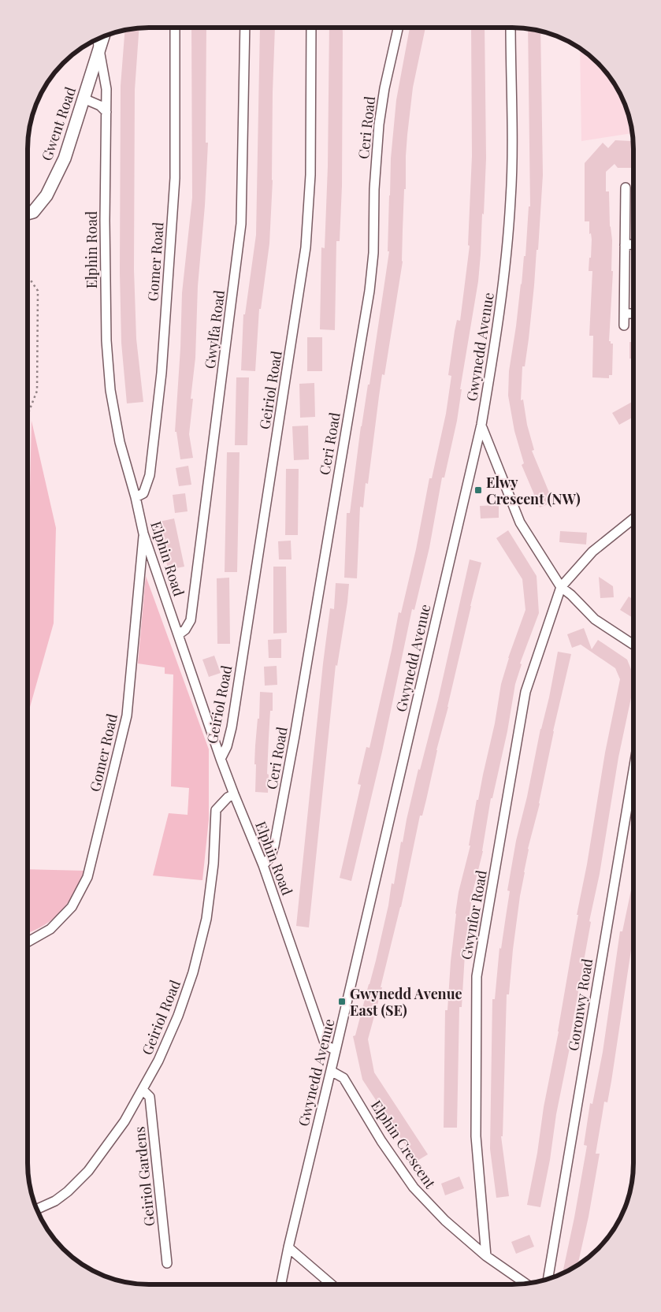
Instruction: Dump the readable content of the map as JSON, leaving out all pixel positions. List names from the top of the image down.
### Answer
{
  "streets": {
    "street": [
      "Gwent Road",
      "Ceri Road",
      "Elphin Road",
      "Gomer Road",
      "Gwylfa Road",
      "Gwynedd Avenue",
      "Geiriol Road",
      "Gwynfor Road",
      "Goronwy Road",
      "Elphin Crescent",
      "Geiriol Gardens"
    ]
  },
  "crossings": [
    ["Gwent Road", "Elphin Road"],
    ["Ceri Road", "Elphin Road"],
    ["Elphin Road", "Gomer Road"],
    ["Elphin Road", "Gwylfa Road"],
    ["Elphin Road", "Gwynedd Avenue"],
    ["Elphin Road", "Geiriol Road"],
    ["Gwynedd Avenue", "Elphin Crescent"],
    ["Geiriol Road", "Geiriol Gardens"],
    ["Gwynfor Road", "Elphin Crescent"]
  ],
  "places": {
    "transit": ["Elwy Crescent (NW)", "Gwynedd Avenue East (SE)"]
  }
}
